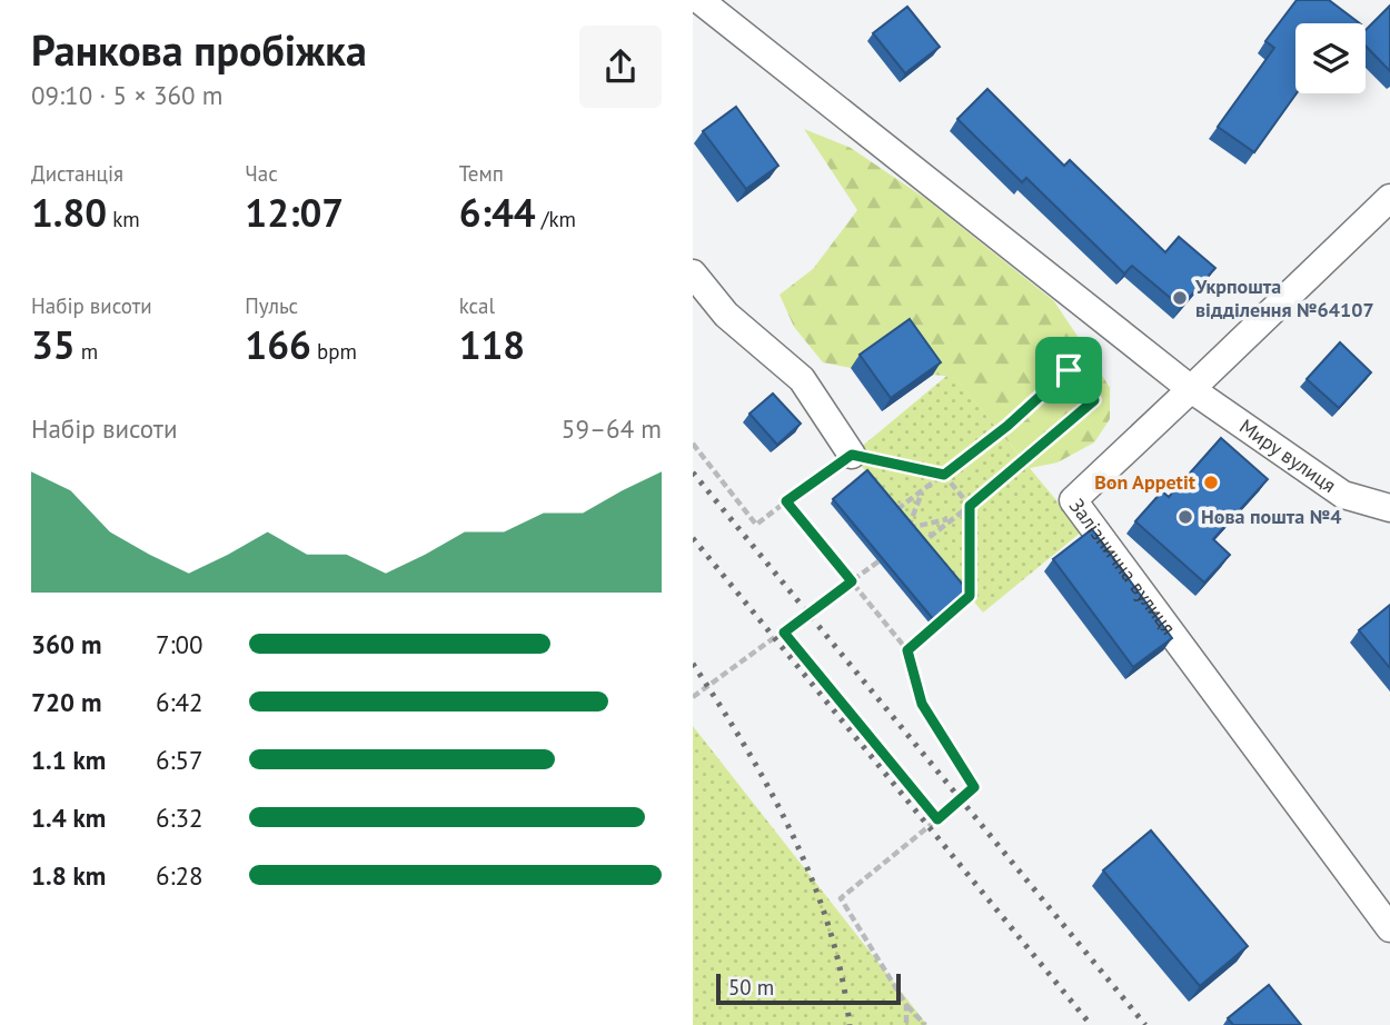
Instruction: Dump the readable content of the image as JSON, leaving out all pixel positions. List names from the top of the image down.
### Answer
{
  "streets": {
    "street": ["Миру вулиця", "Залізнична вулиця"]
  },
  "crossings": [
    ["Миру вулиця", "Залізнична вулиця"]
  ],
  "places": ["Укрпошта відділення №64107", "Bon Appetit", "Нова пошта №4"],
  "scale_bar": "50 m",
  "page": {
    "heading": ["Ранкова пробіжка", "09:10 · 5 × 360 m"],
    "stats": [
      ["Дистанція", "1.80 km"],
      ["Час", "12:07"],
      ["Темп", "6:44 /km"],
      ["Набір висоти", "35 m"],
      ["Пульс", "166 bpm"],
      ["kcal", "118"]
    ],
    "chart": ["Набір висоти", "59–64 m"],
    "list": [
      {
        "name": "360 m",
        "note": "7:00"
      },
      {
        "name": "720 m",
        "note": "6:42"
      },
      {
        "name": "1.1 km",
        "note": "6:57"
      },
      {
        "name": "1.4 km",
        "note": "6:32"
      },
      {
        "name": "1.8 km",
        "note": "6:28"
      }
    ],
    "scale": "50 m"
  }
}
